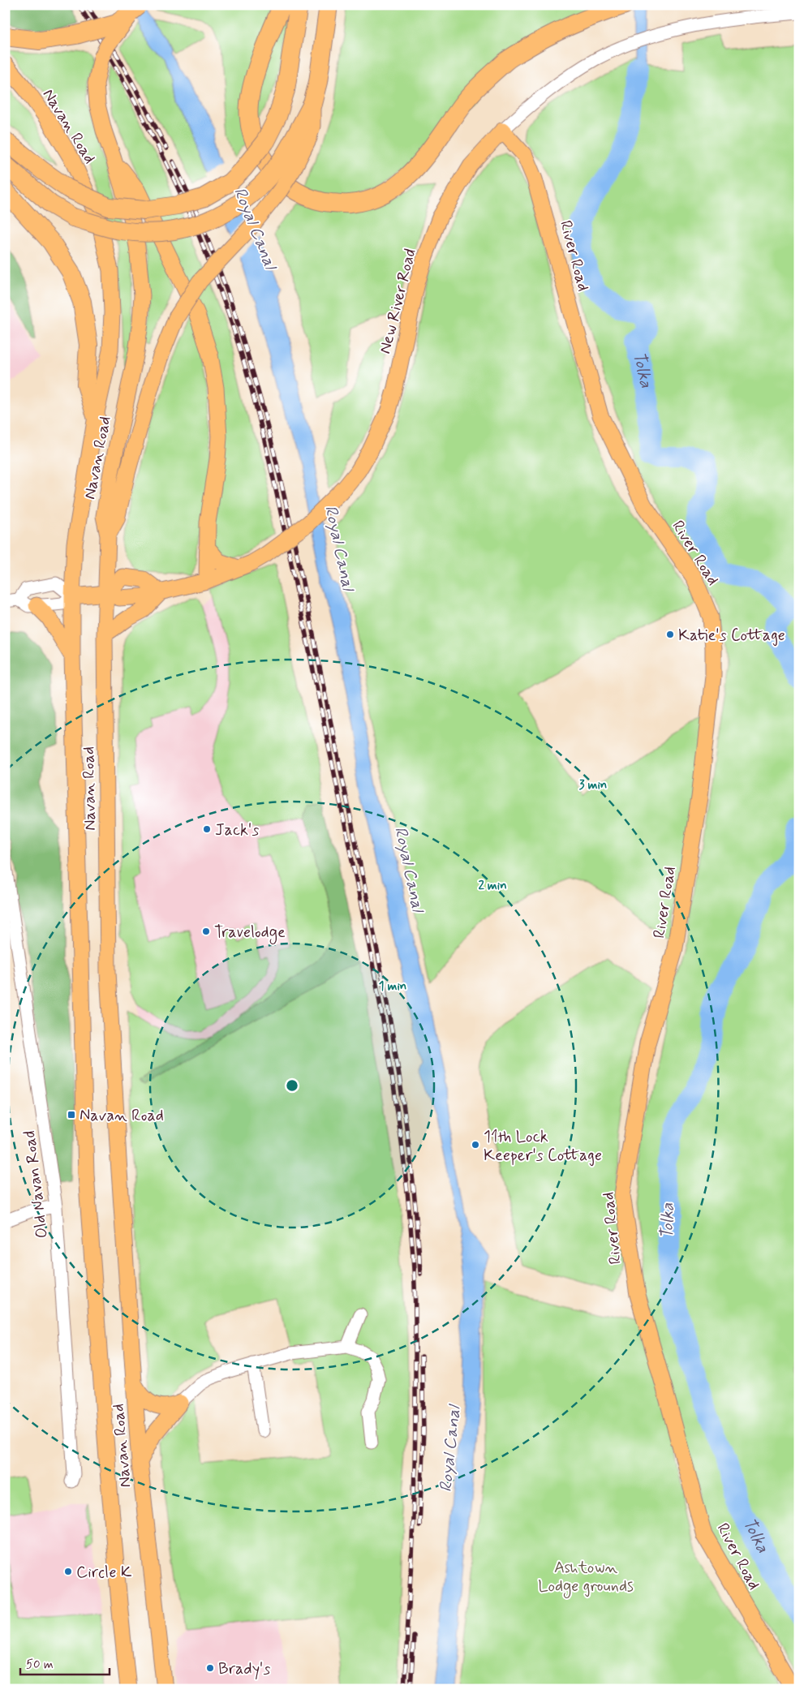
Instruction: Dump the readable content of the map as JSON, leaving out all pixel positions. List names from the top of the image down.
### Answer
{
  "streets": {
    "main road": ["Navan Road", "River Road", "New River Road"],
    "street": ["Old Navan Road"]
  },
  "crossings": [
    ["River Road", "New River Road"]
  ],
  "water": ["Royal Canal", "Tolka"],
  "parks": ["Ashtown Lodge grounds"],
  "places": {
    "other": [
      "Katie's Cottage",
      "Jack's",
      "Travelodge",
      "11th Lock Keeper's Cottage",
      "Circle K",
      "Brady's"
    ],
    "transit": ["Navan Road"]
  },
  "scale_bar": "50 m",
  "rings": ["3 min", "2 min", "1 min"]
}
